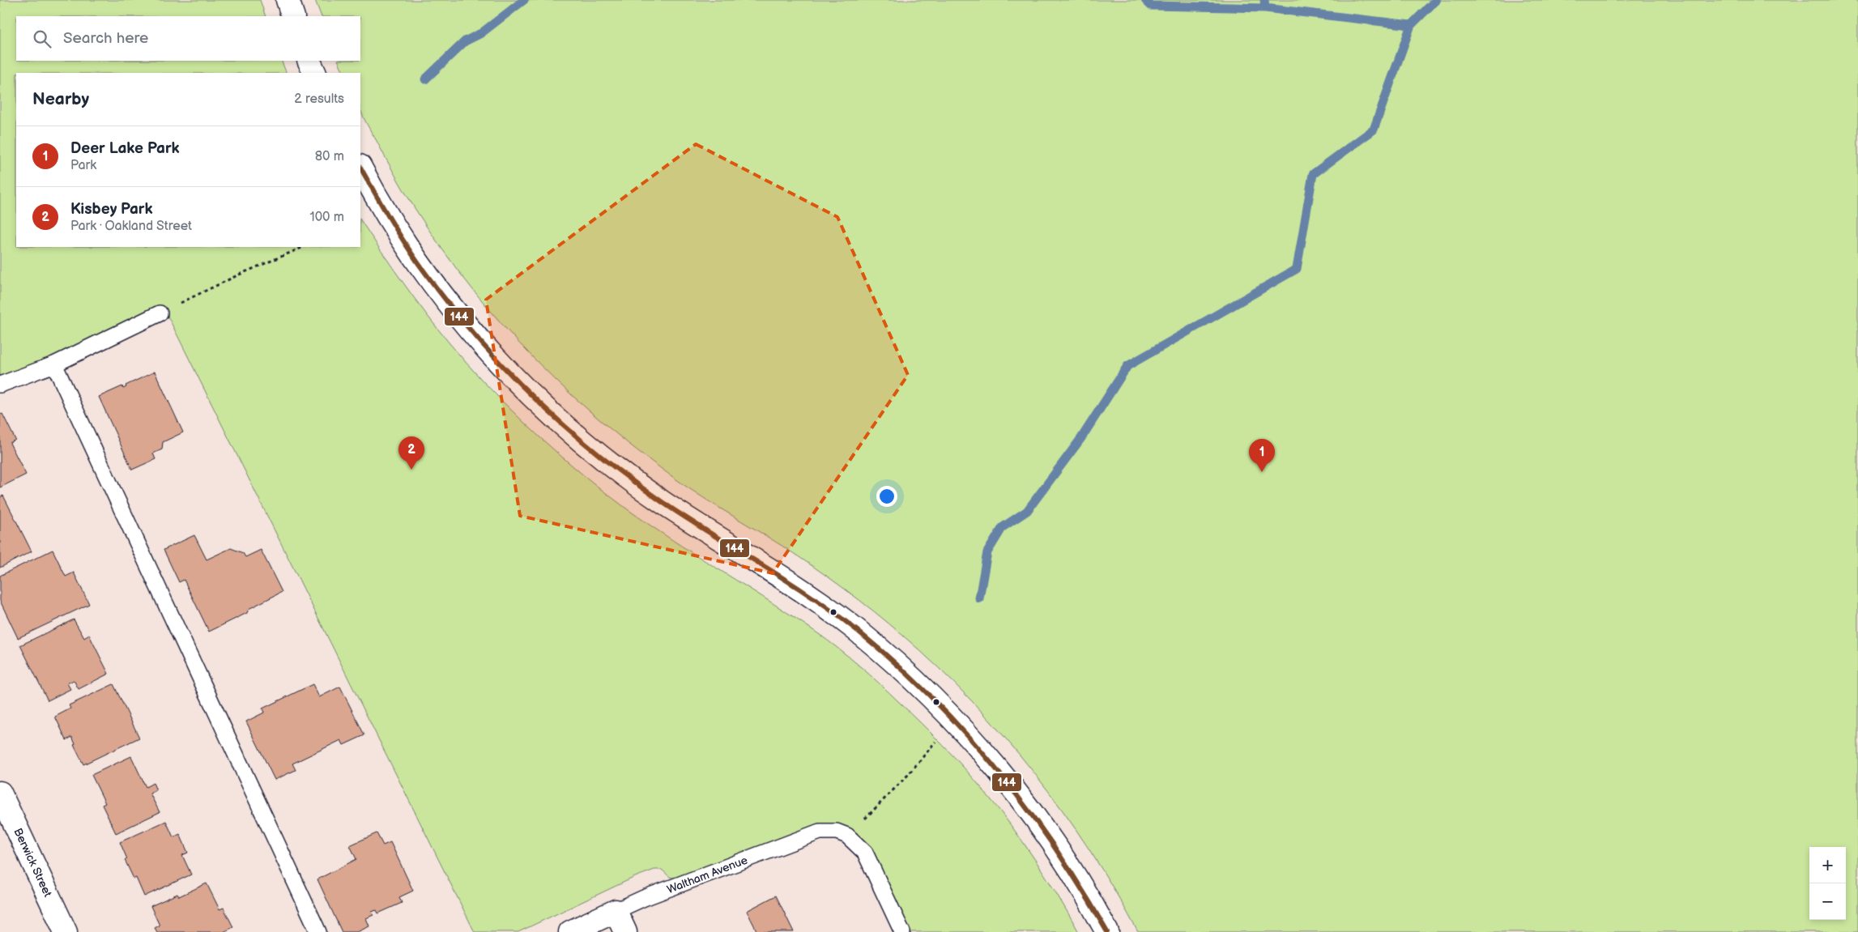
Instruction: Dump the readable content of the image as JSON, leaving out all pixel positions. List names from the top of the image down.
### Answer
{
  "streets": {
    "street": ["Berwick Street", "Waltham Avenue"]
  },
  "lines": ["transit line 144"],
  "page": {
    "search": "Search here",
    "heading": ["Nearby", "2 results"],
    "list": [
      {
        "mark": "1",
        "name": "Deer Lake Park",
        "note": "Park",
        "value": "80 m"
      },
      {
        "mark": "2",
        "name": "Kisbey Park",
        "note": "Park · Oakland Street",
        "value": "100 m"
      }
    ],
    "pins": ["2", "1"],
    "map_buttons": ["+", "−"]
  }
}
